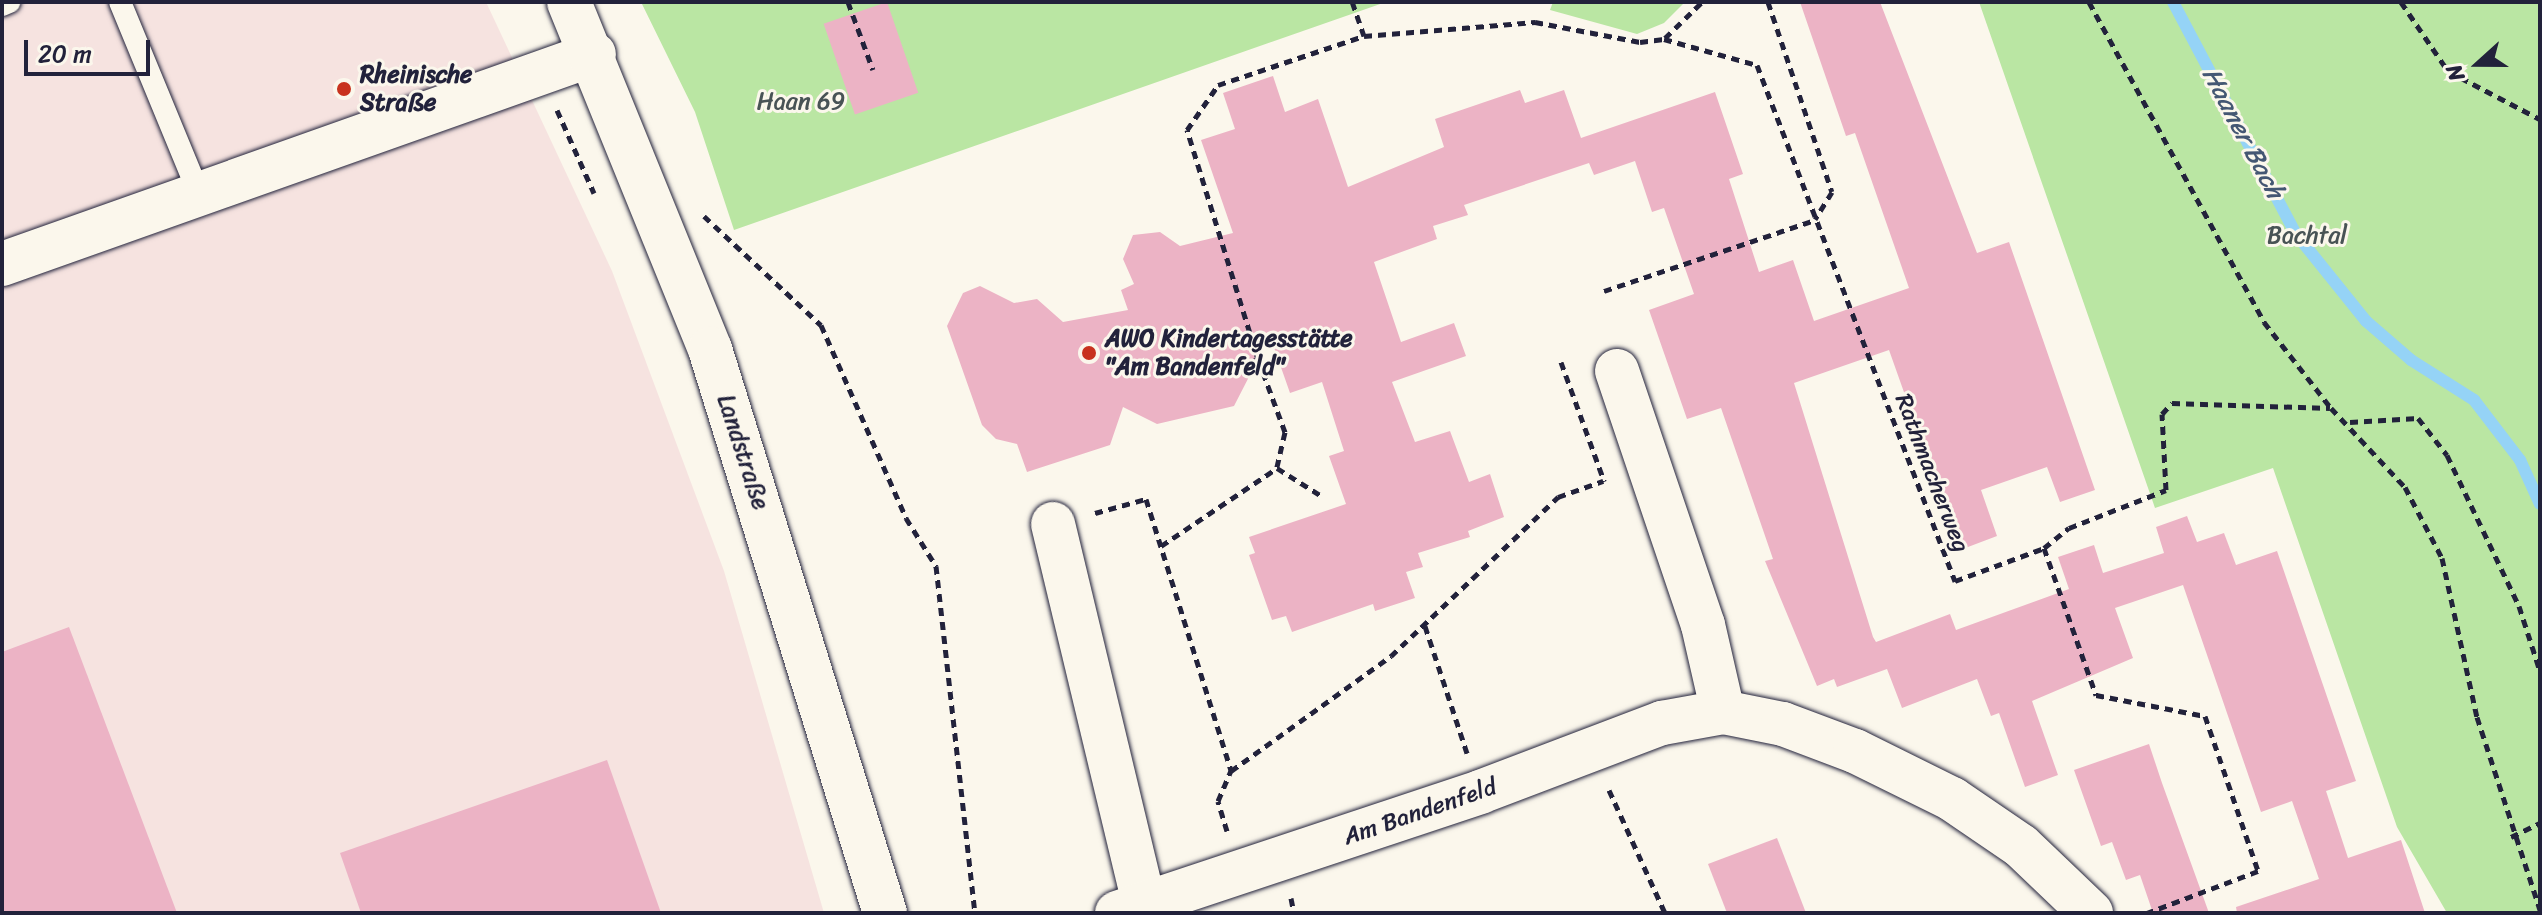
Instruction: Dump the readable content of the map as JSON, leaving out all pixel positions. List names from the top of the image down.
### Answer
{
  "streets": {
    "street": ["Landstraße", "Am Bandenfeld"],
    "path": ["Rathmacherweg"]
  },
  "water": ["Haaner Bach"],
  "parks": ["Haan 69", "Bachtal"],
  "places": ["Rheinische Straße", "AWO Kindertagesstätte \"Am Bandenfeld\""],
  "scale_bar": "20 m",
  "north": "left"
}
